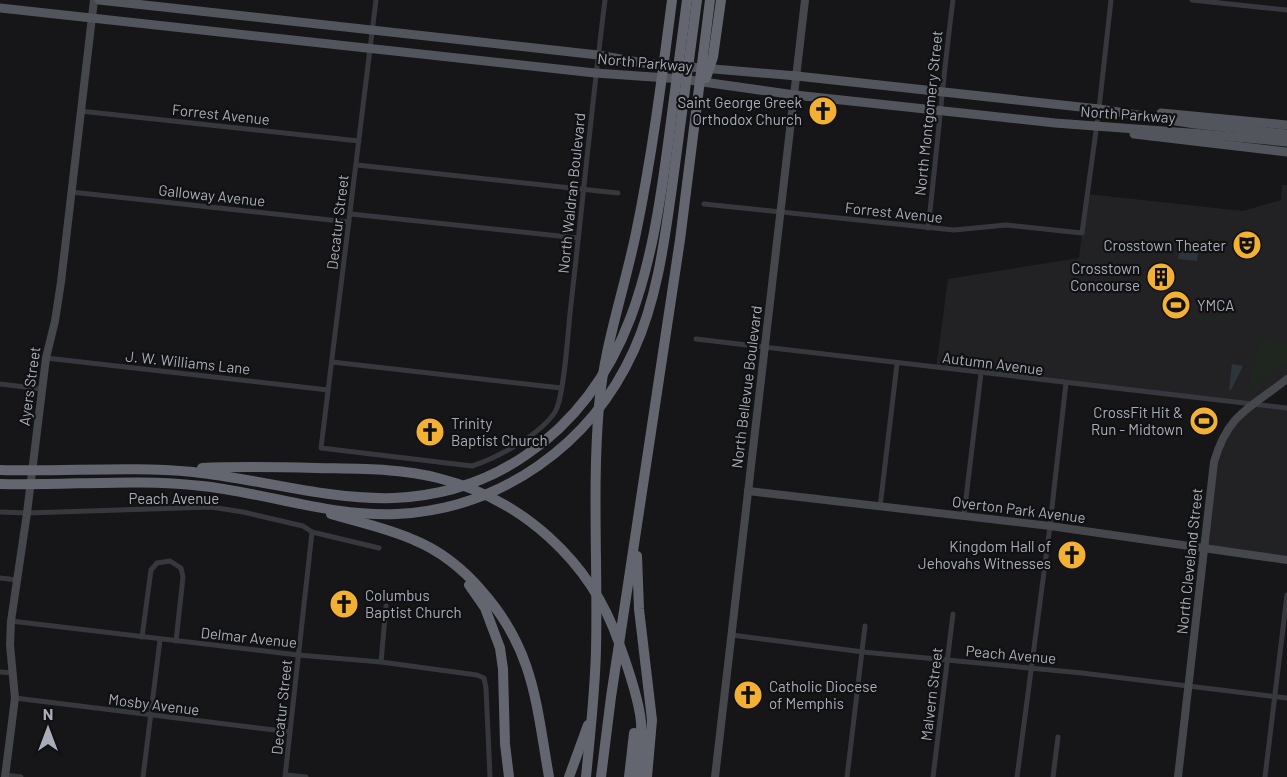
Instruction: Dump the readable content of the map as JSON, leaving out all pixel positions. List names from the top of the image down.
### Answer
{
  "streets": {
    "main road": ["North Parkway"],
    "street": [
      "North Montgomery Street",
      "Forrest Avenue",
      "North Waldran Boulevard",
      "Galloway Avenue",
      "Decatur Street",
      "J. W. Williams Lane",
      "Autumn Avenue",
      "Ayers Street",
      "North Bellevue Boulevard",
      "Peach Avenue",
      "Overton Park Avenue",
      "North Cleveland Street",
      "Delmar Avenue",
      "Malvern Street",
      "Mosby Avenue"
    ]
  },
  "crossings": [
    ["North Parkway", "North Montgomery Street"],
    ["North Parkway", "Forrest Avenue"],
    ["North Parkway", "North Waldran Boulevard"],
    ["North Parkway", "Decatur Street"],
    ["North Parkway", "Ayers Street"],
    ["North Parkway", "North Bellevue Boulevard"],
    ["North Montgomery Street", "Forrest Avenue"],
    ["Forrest Avenue", "Decatur Street"],
    ["Forrest Avenue", "Ayers Street"],
    ["Forrest Avenue", "North Bellevue Boulevard"],
    ["North Waldran Boulevard", "Decatur Street"],
    ["Galloway Avenue", "Decatur Street"],
    ["Galloway Avenue", "Ayers Street"],
    ["Decatur Street", "J. W. Williams Lane"],
    ["Decatur Street", "Peach Avenue"],
    ["Decatur Street", "Delmar Avenue"],
    ["Decatur Street", "Mosby Avenue"],
    ["J. W. Williams Lane", "Ayers Street"],
    ["Autumn Avenue", "North Bellevue Boulevard"],
    ["Autumn Avenue", "North Cleveland Street"],
    ["Ayers Street", "Peach Avenue"],
    ["Ayers Street", "Delmar Avenue"],
    ["Ayers Street", "Mosby Avenue"],
    ["North Bellevue Boulevard", "Peach Avenue"],
    ["North Bellevue Boulevard", "Overton Park Avenue"],
    ["Peach Avenue", "North Cleveland Street"],
    ["Peach Avenue", "Malvern Street"],
    ["Overton Park Avenue", "North Cleveland Street"]
  ],
  "places": {
    "church": [
      "Saint George Greek Orthodox Church",
      "Trinity Baptist Church",
      "Kingdom Hall of Jehovahs Witnesses",
      "Columbus Baptist Church",
      "Catholic Diocese of Memphis"
    ],
    "theatre": ["Crosstown Theater"],
    "building": ["Crosstown Concourse"],
    "sports": ["YMCA", "CrossFit Hit & Run - Midtown"]
  },
  "north": "top"
}
